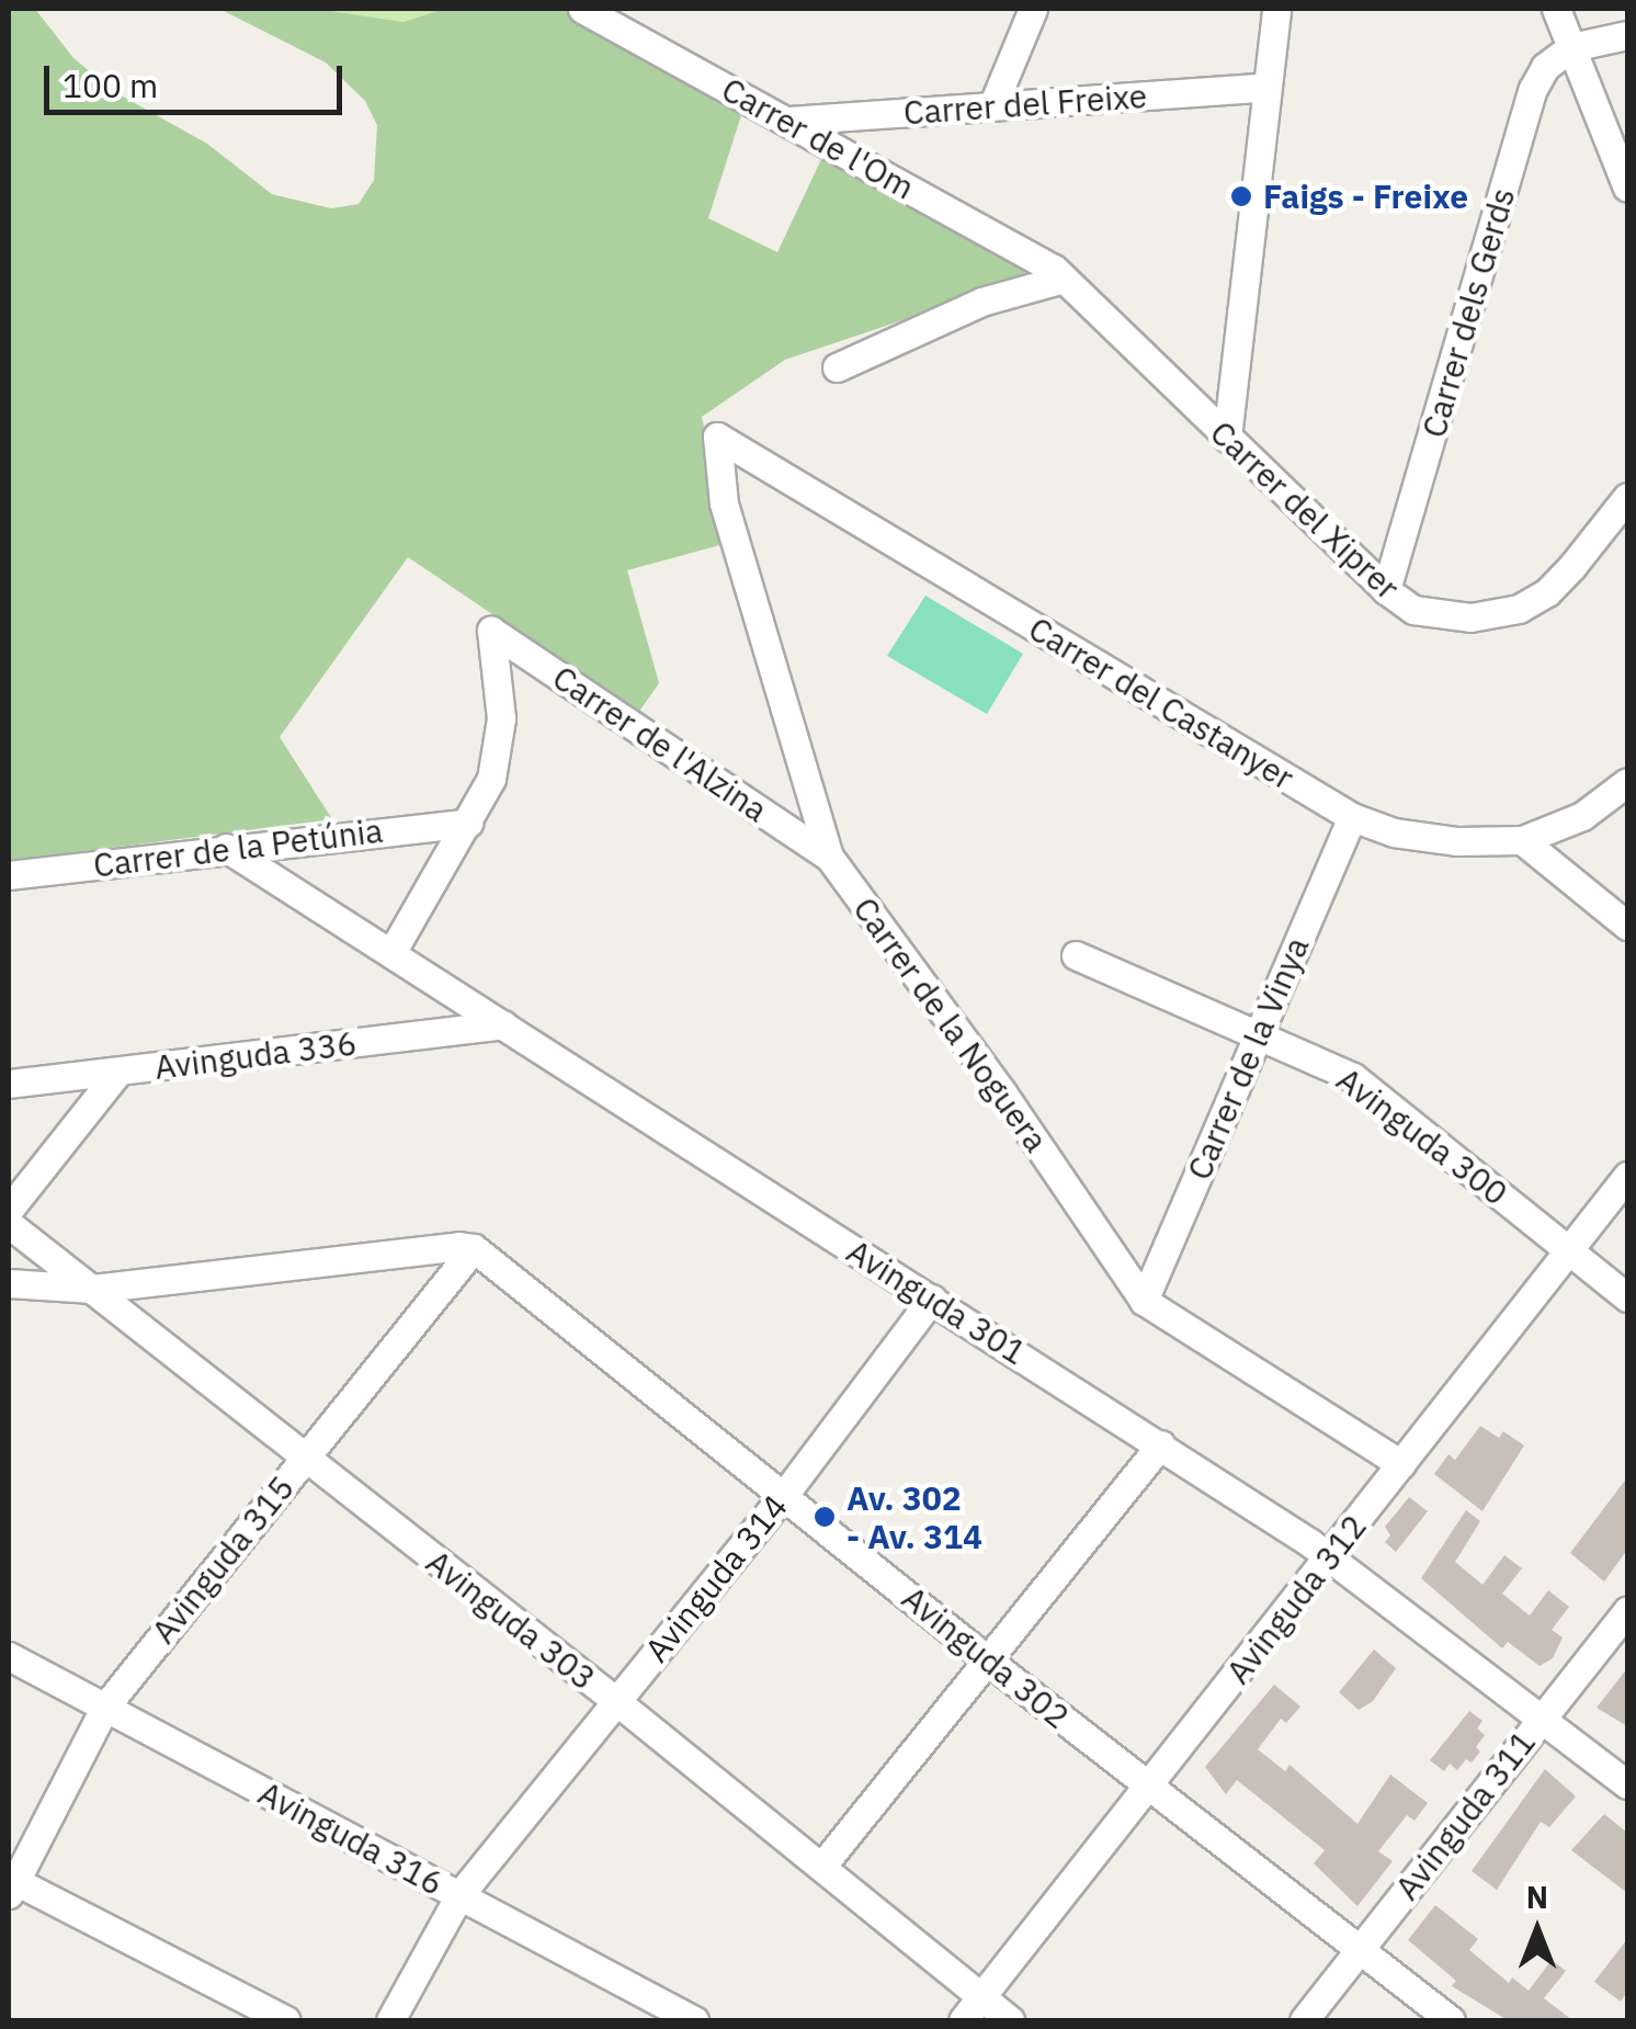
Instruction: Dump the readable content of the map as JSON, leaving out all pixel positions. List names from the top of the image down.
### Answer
{
  "streets": {
    "street": [
      "Carrer del Freixe",
      "Carrer de l'Om",
      "Carrer dels Gerds",
      "Carrer del Xiprer",
      "Carrer del Castanyer",
      "Carrer de l'Alzina",
      "Carrer de la Petúnia",
      "Carrer de la Noguera",
      "Avinguda 336",
      "Carrer de la Vinya",
      "Avinguda 300",
      "Avinguda 301",
      "Avinguda 315",
      "Avinguda 314",
      "Avinguda 312",
      "Avinguda 303",
      "Avinguda 302",
      "Avinguda 311",
      "Avinguda 316"
    ]
  },
  "crossings": [
    ["Carrer del Freixe", "Carrer de l'Om"],
    ["Carrer de l'Om", "Carrer del Xiprer"],
    ["Carrer dels Gerds", "Carrer del Xiprer"],
    ["Carrer del Castanyer", "Carrer de la Noguera"],
    ["Carrer del Castanyer", "Carrer de la Vinya"],
    ["Carrer de l'Alzina", "Carrer de la Petúnia"],
    ["Carrer de l'Alzina", "Carrer de la Noguera"],
    ["Carrer de la Petúnia", "Avinguda 301"],
    ["Carrer de la Noguera", "Carrer de la Vinya"],
    ["Carrer de la Noguera", "Avinguda 312"],
    ["Avinguda 336", "Avinguda 301"],
    ["Carrer de la Vinya", "Avinguda 300"],
    ["Avinguda 300", "Avinguda 312"],
    ["Avinguda 301", "Avinguda 314"],
    ["Avinguda 301", "Avinguda 312"],
    ["Avinguda 301", "Avinguda 311"],
    ["Avinguda 315", "Avinguda 303"],
    ["Avinguda 315", "Avinguda 302"],
    ["Avinguda 315", "Avinguda 316"],
    ["Avinguda 314", "Avinguda 303"],
    ["Avinguda 314", "Avinguda 302"],
    ["Avinguda 314", "Avinguda 316"],
    ["Avinguda 312", "Avinguda 303"],
    ["Avinguda 312", "Avinguda 302"],
    ["Avinguda 302", "Avinguda 311"]
  ],
  "places": ["Faigs - Freixe", "Av. 302 - Av. 314"],
  "scale_bar": "100 m",
  "north": "top"
}
